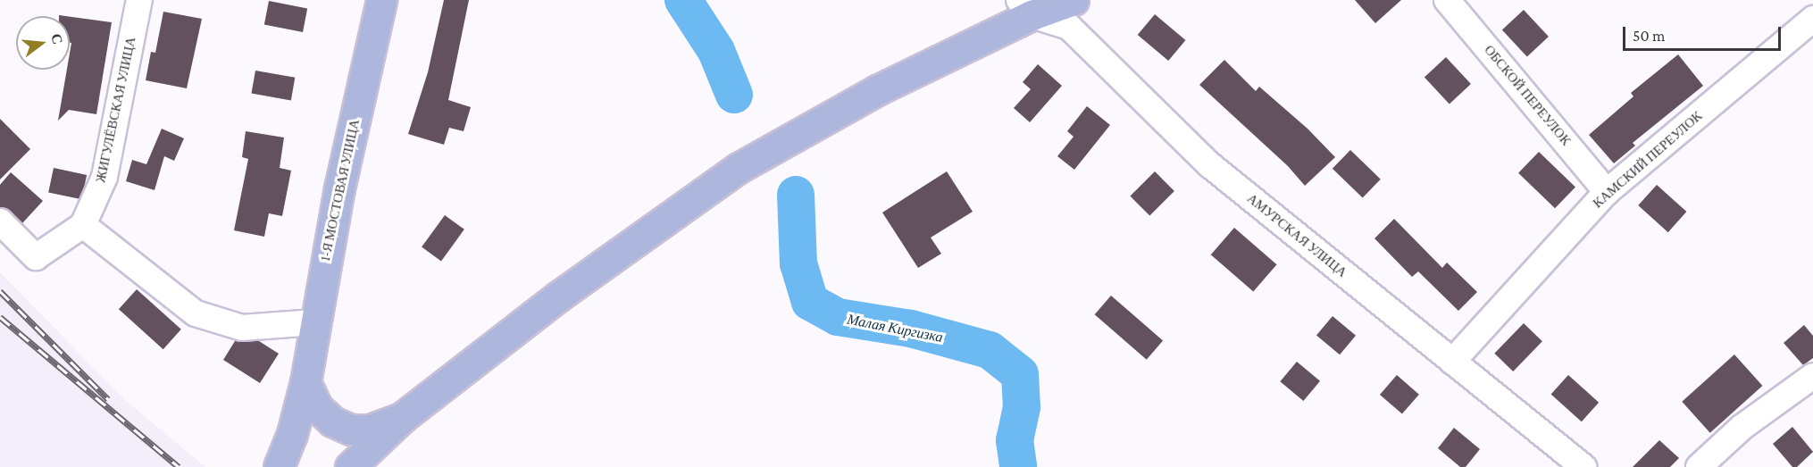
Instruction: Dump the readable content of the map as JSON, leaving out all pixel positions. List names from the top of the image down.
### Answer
{
  "streets": {
    "main road": ["1-Я МОСТОВАЯ УЛИЦА"],
    "street": [
      "ОБСКОЙ ПЕРЕУЛОК",
      "ЖИГУЛЁВСКАЯ УЛИЦА",
      "КАМСКИЙ ПЕРЕУЛОК",
      "АМУРСКАЯ УЛИЦА"
    ]
  },
  "crossings": [
    ["ОБСКОЙ ПЕРЕУЛОК", "КАМСКИЙ ПЕРЕУЛОК"],
    ["КАМСКИЙ ПЕРЕУЛОК", "АМУРСКАЯ УЛИЦА"]
  ],
  "water": ["Малая Киргизка"],
  "scale_bar": "50 m",
  "north": "right"
}
